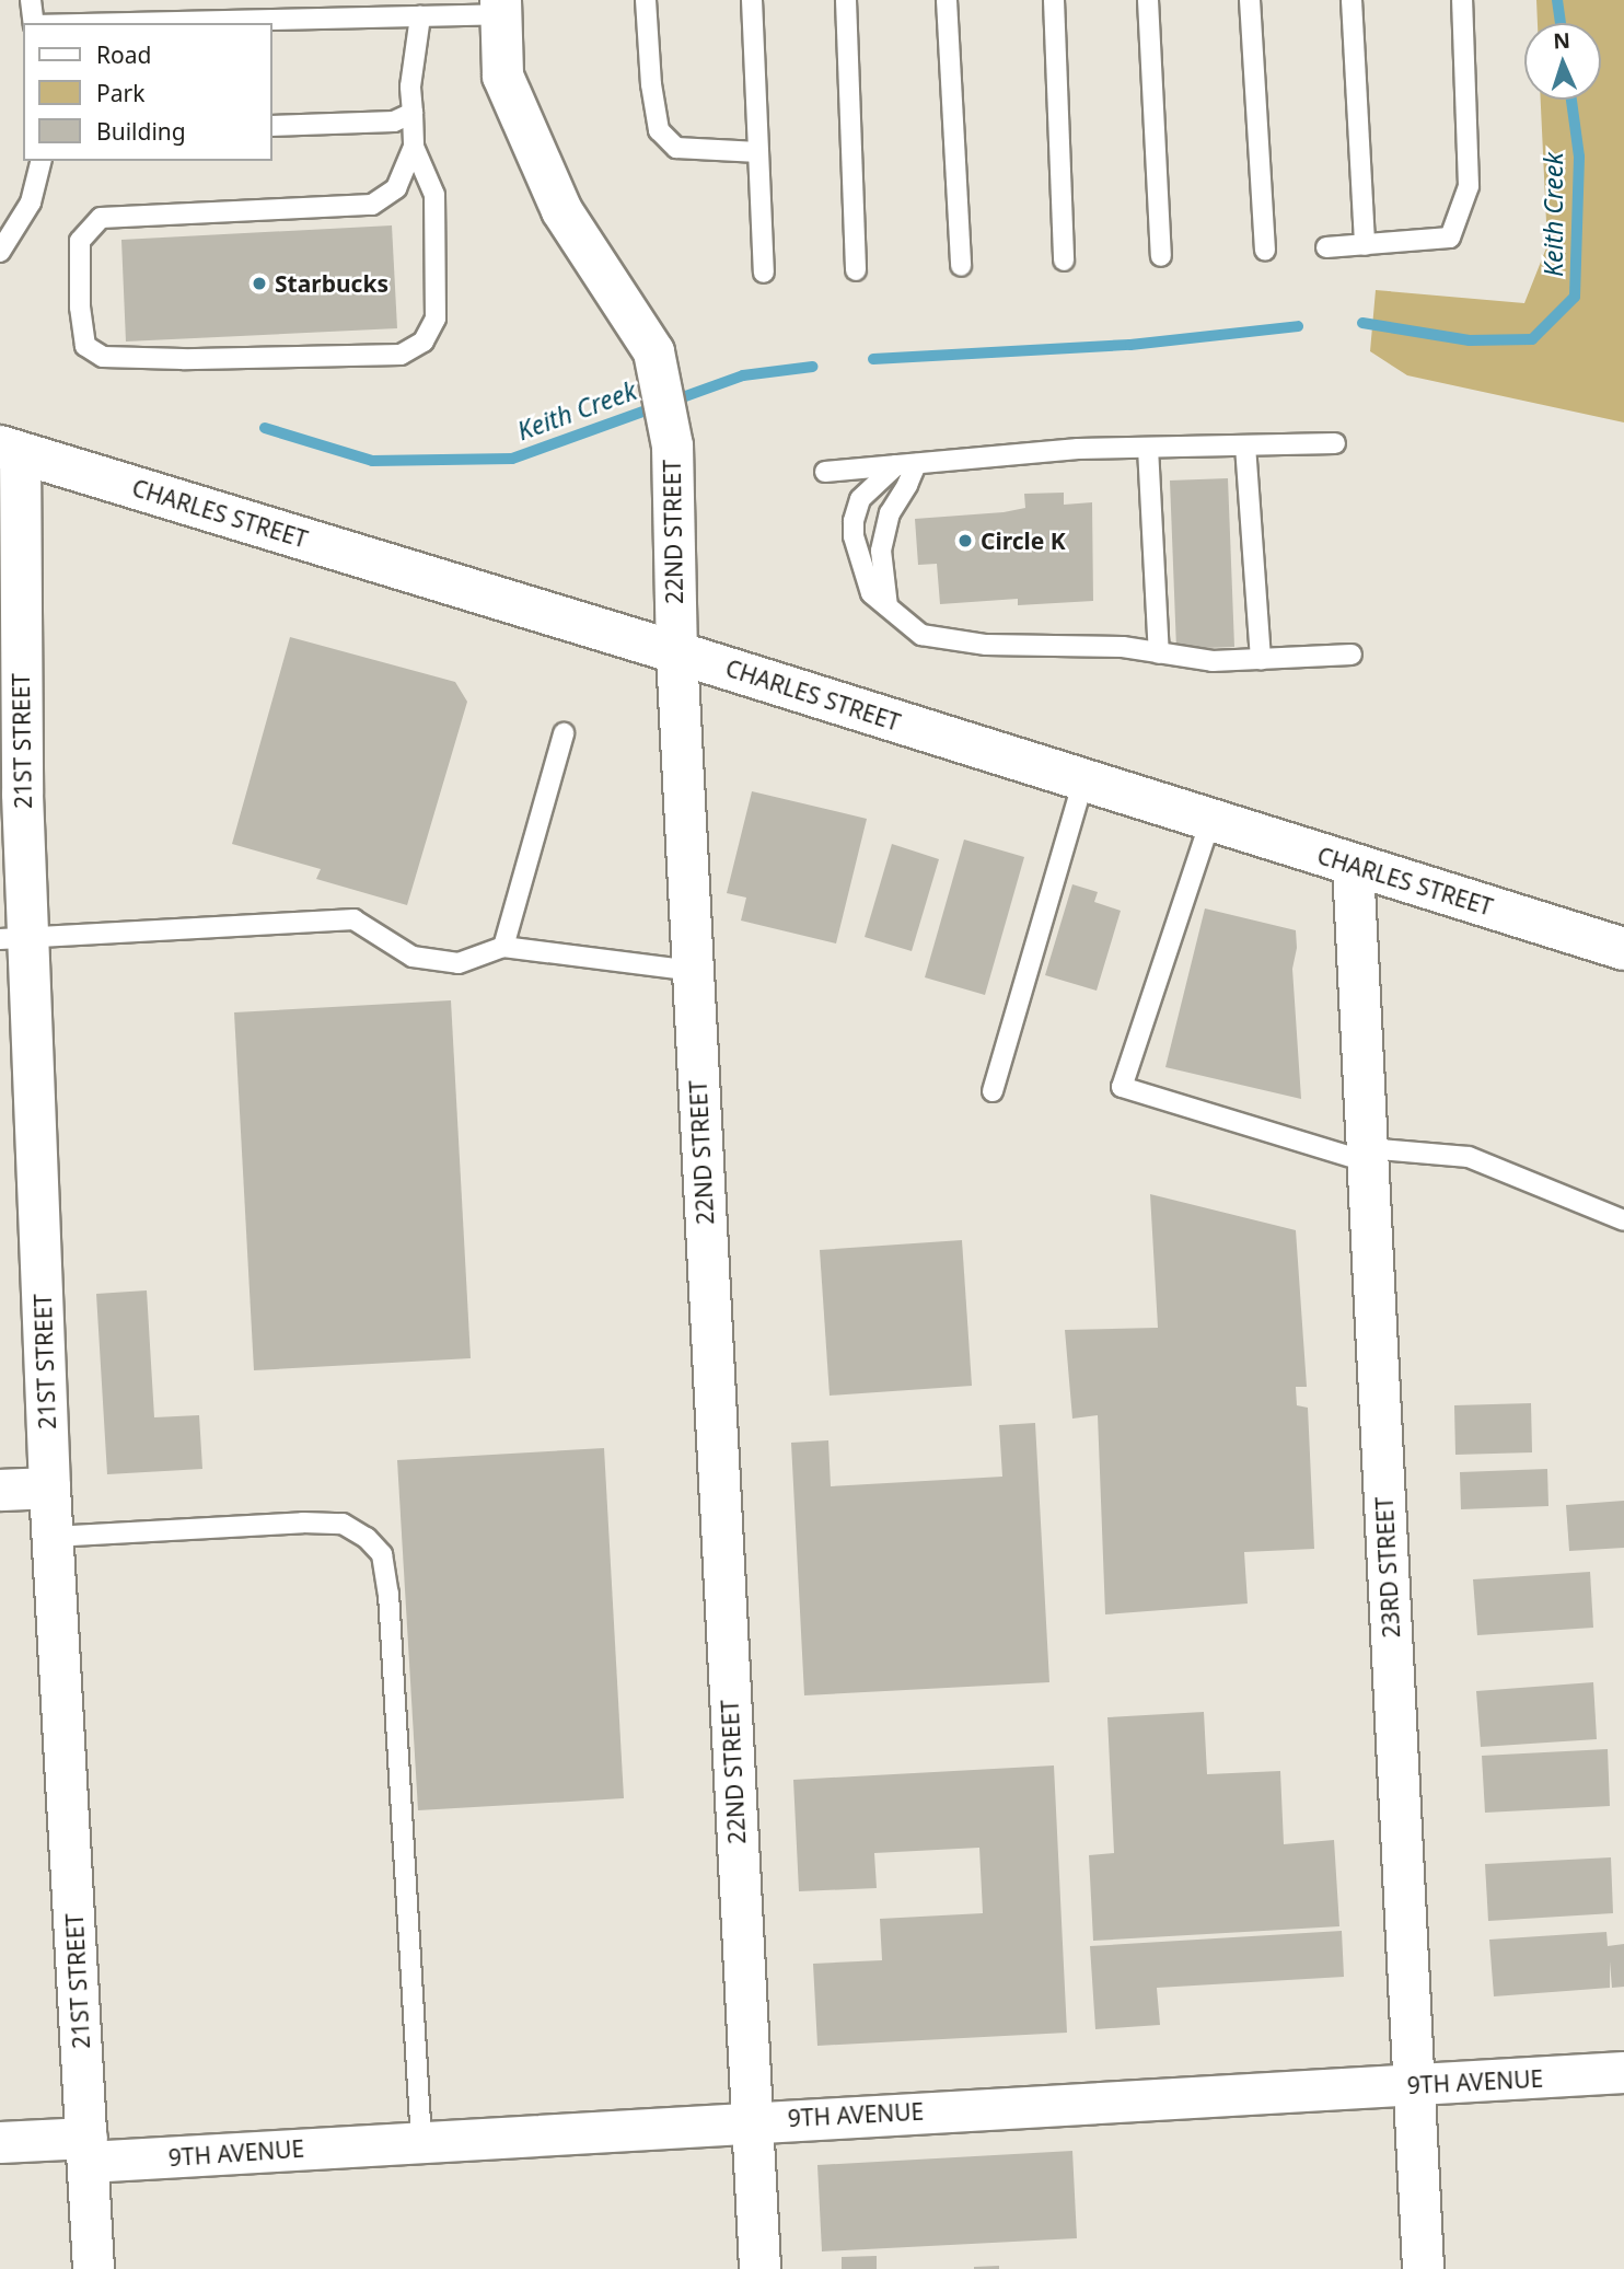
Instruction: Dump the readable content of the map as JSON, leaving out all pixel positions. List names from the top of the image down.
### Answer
{
  "streets": {
    "main road": ["CHARLES STREET"],
    "street": [
      "22ND STREET",
      "21ST STREET",
      "23RD STREET",
      "9TH AVENUE"
    ]
  },
  "crossings": [
    ["CHARLES STREET", "22ND STREET"],
    ["CHARLES STREET", "21ST STREET"],
    ["CHARLES STREET", "23RD STREET"],
    ["22ND STREET", "9TH AVENUE"],
    ["21ST STREET", "9TH AVENUE"],
    ["23RD STREET", "9TH AVENUE"]
  ],
  "water": ["Keith Creek"],
  "places": ["Starbucks", "Circle K"],
  "legend": ["Road", "Park", "Building"],
  "north": "top"
}
